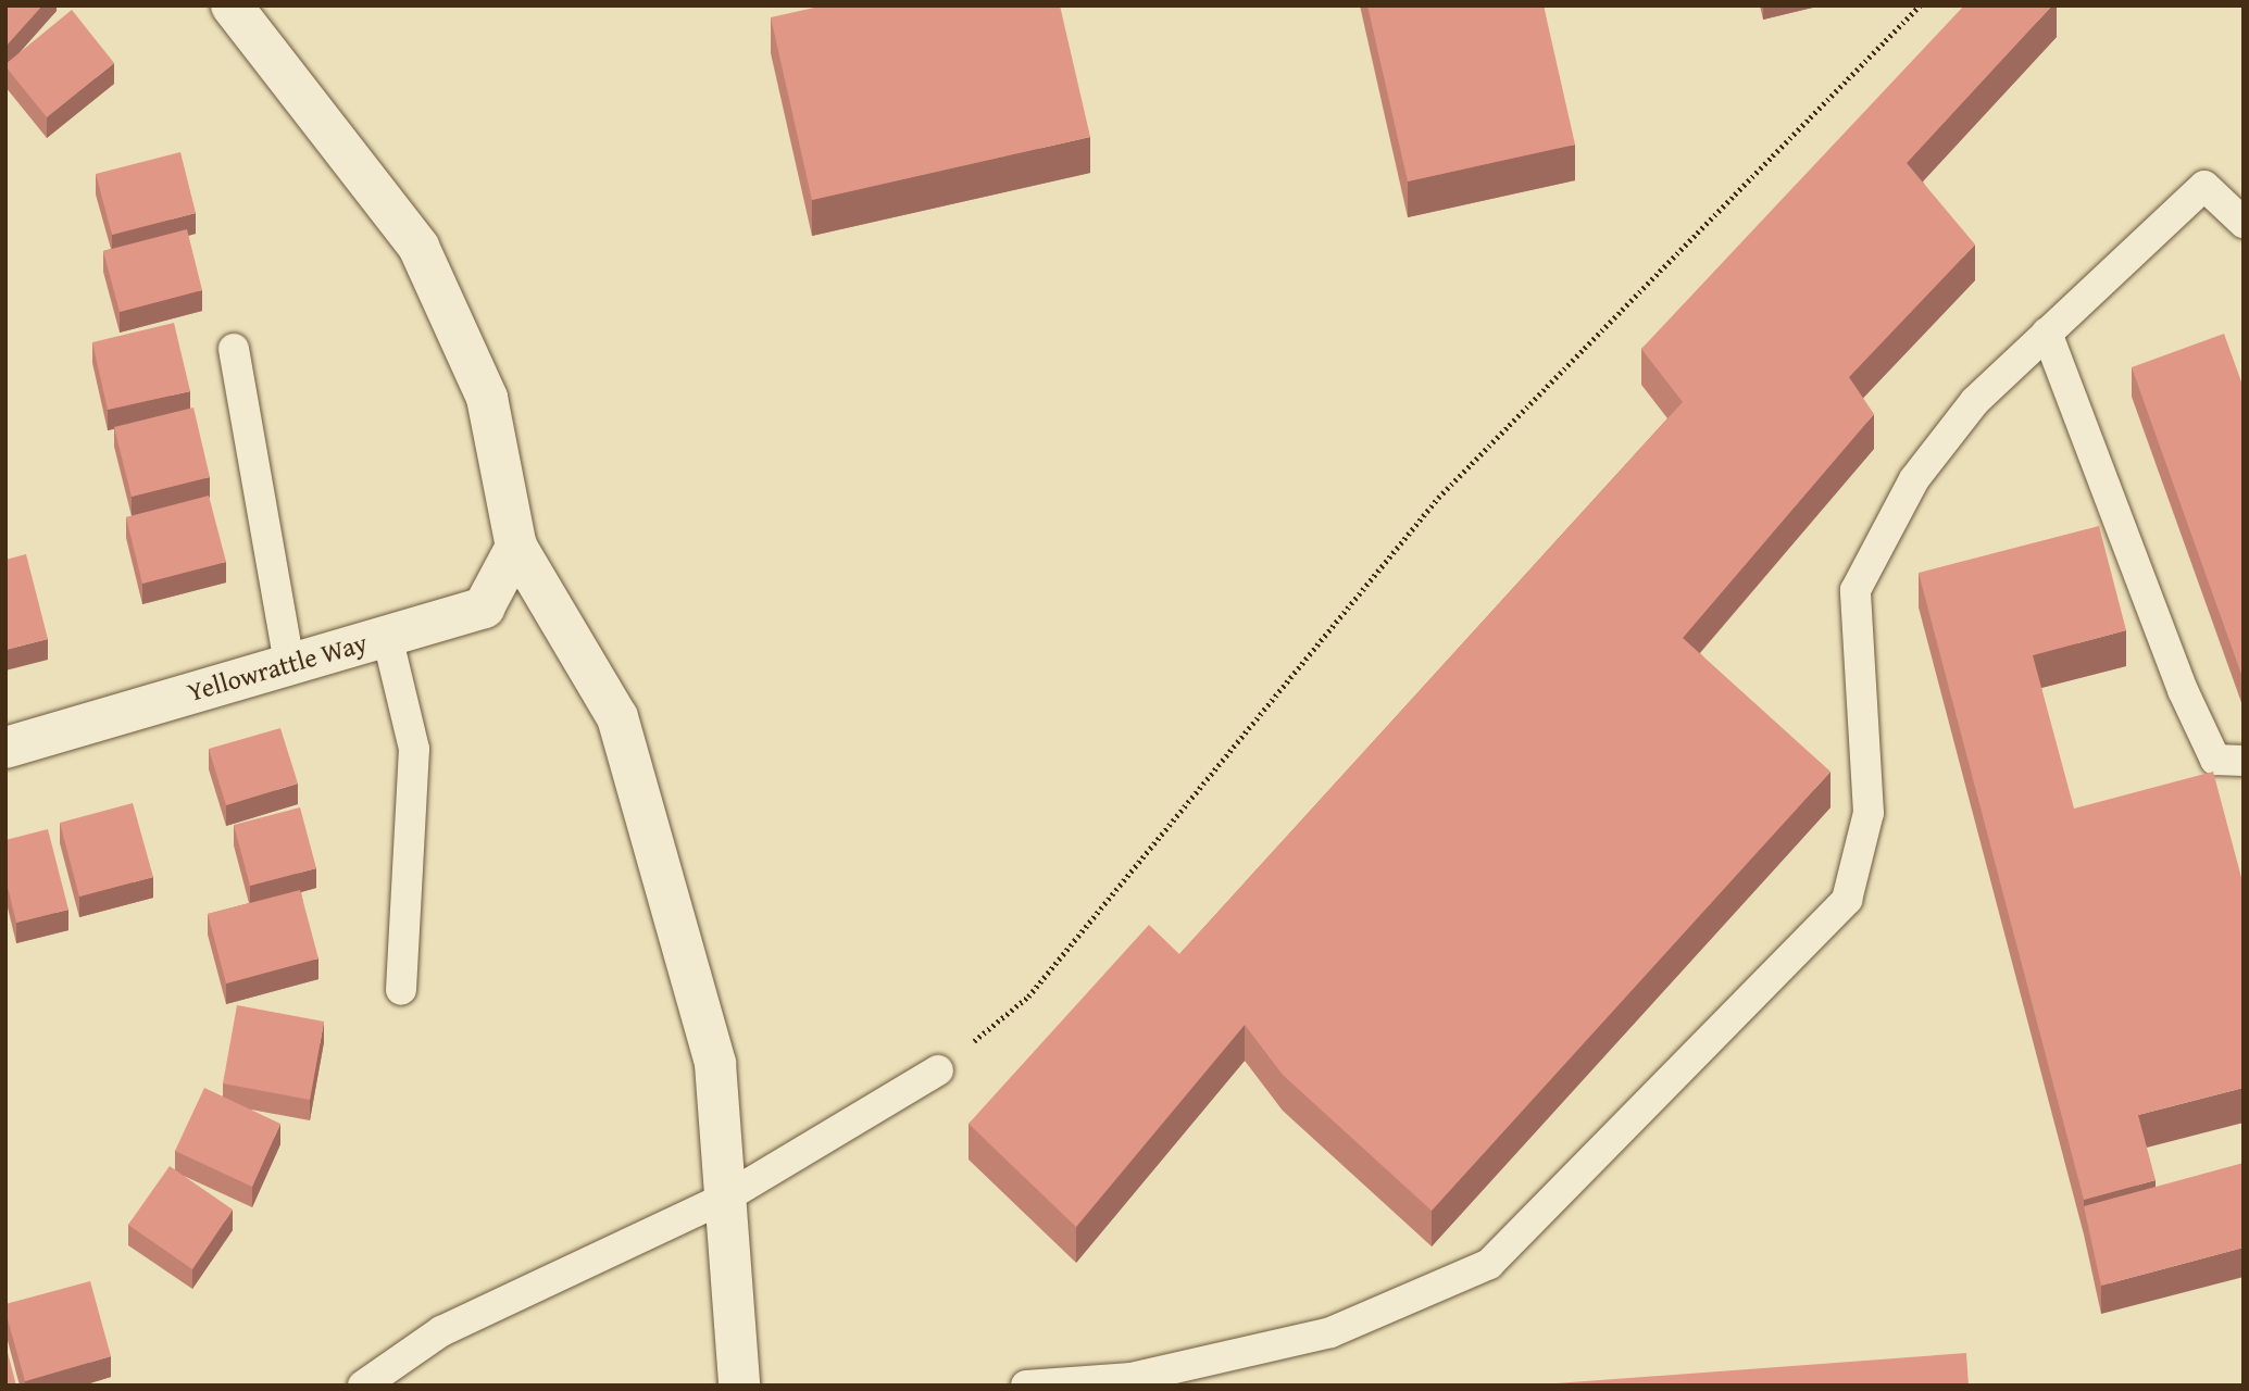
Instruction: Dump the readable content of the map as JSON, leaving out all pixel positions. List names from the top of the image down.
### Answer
{
  "streets": {
    "street": ["Yellowrattle Way"]
  }
}
